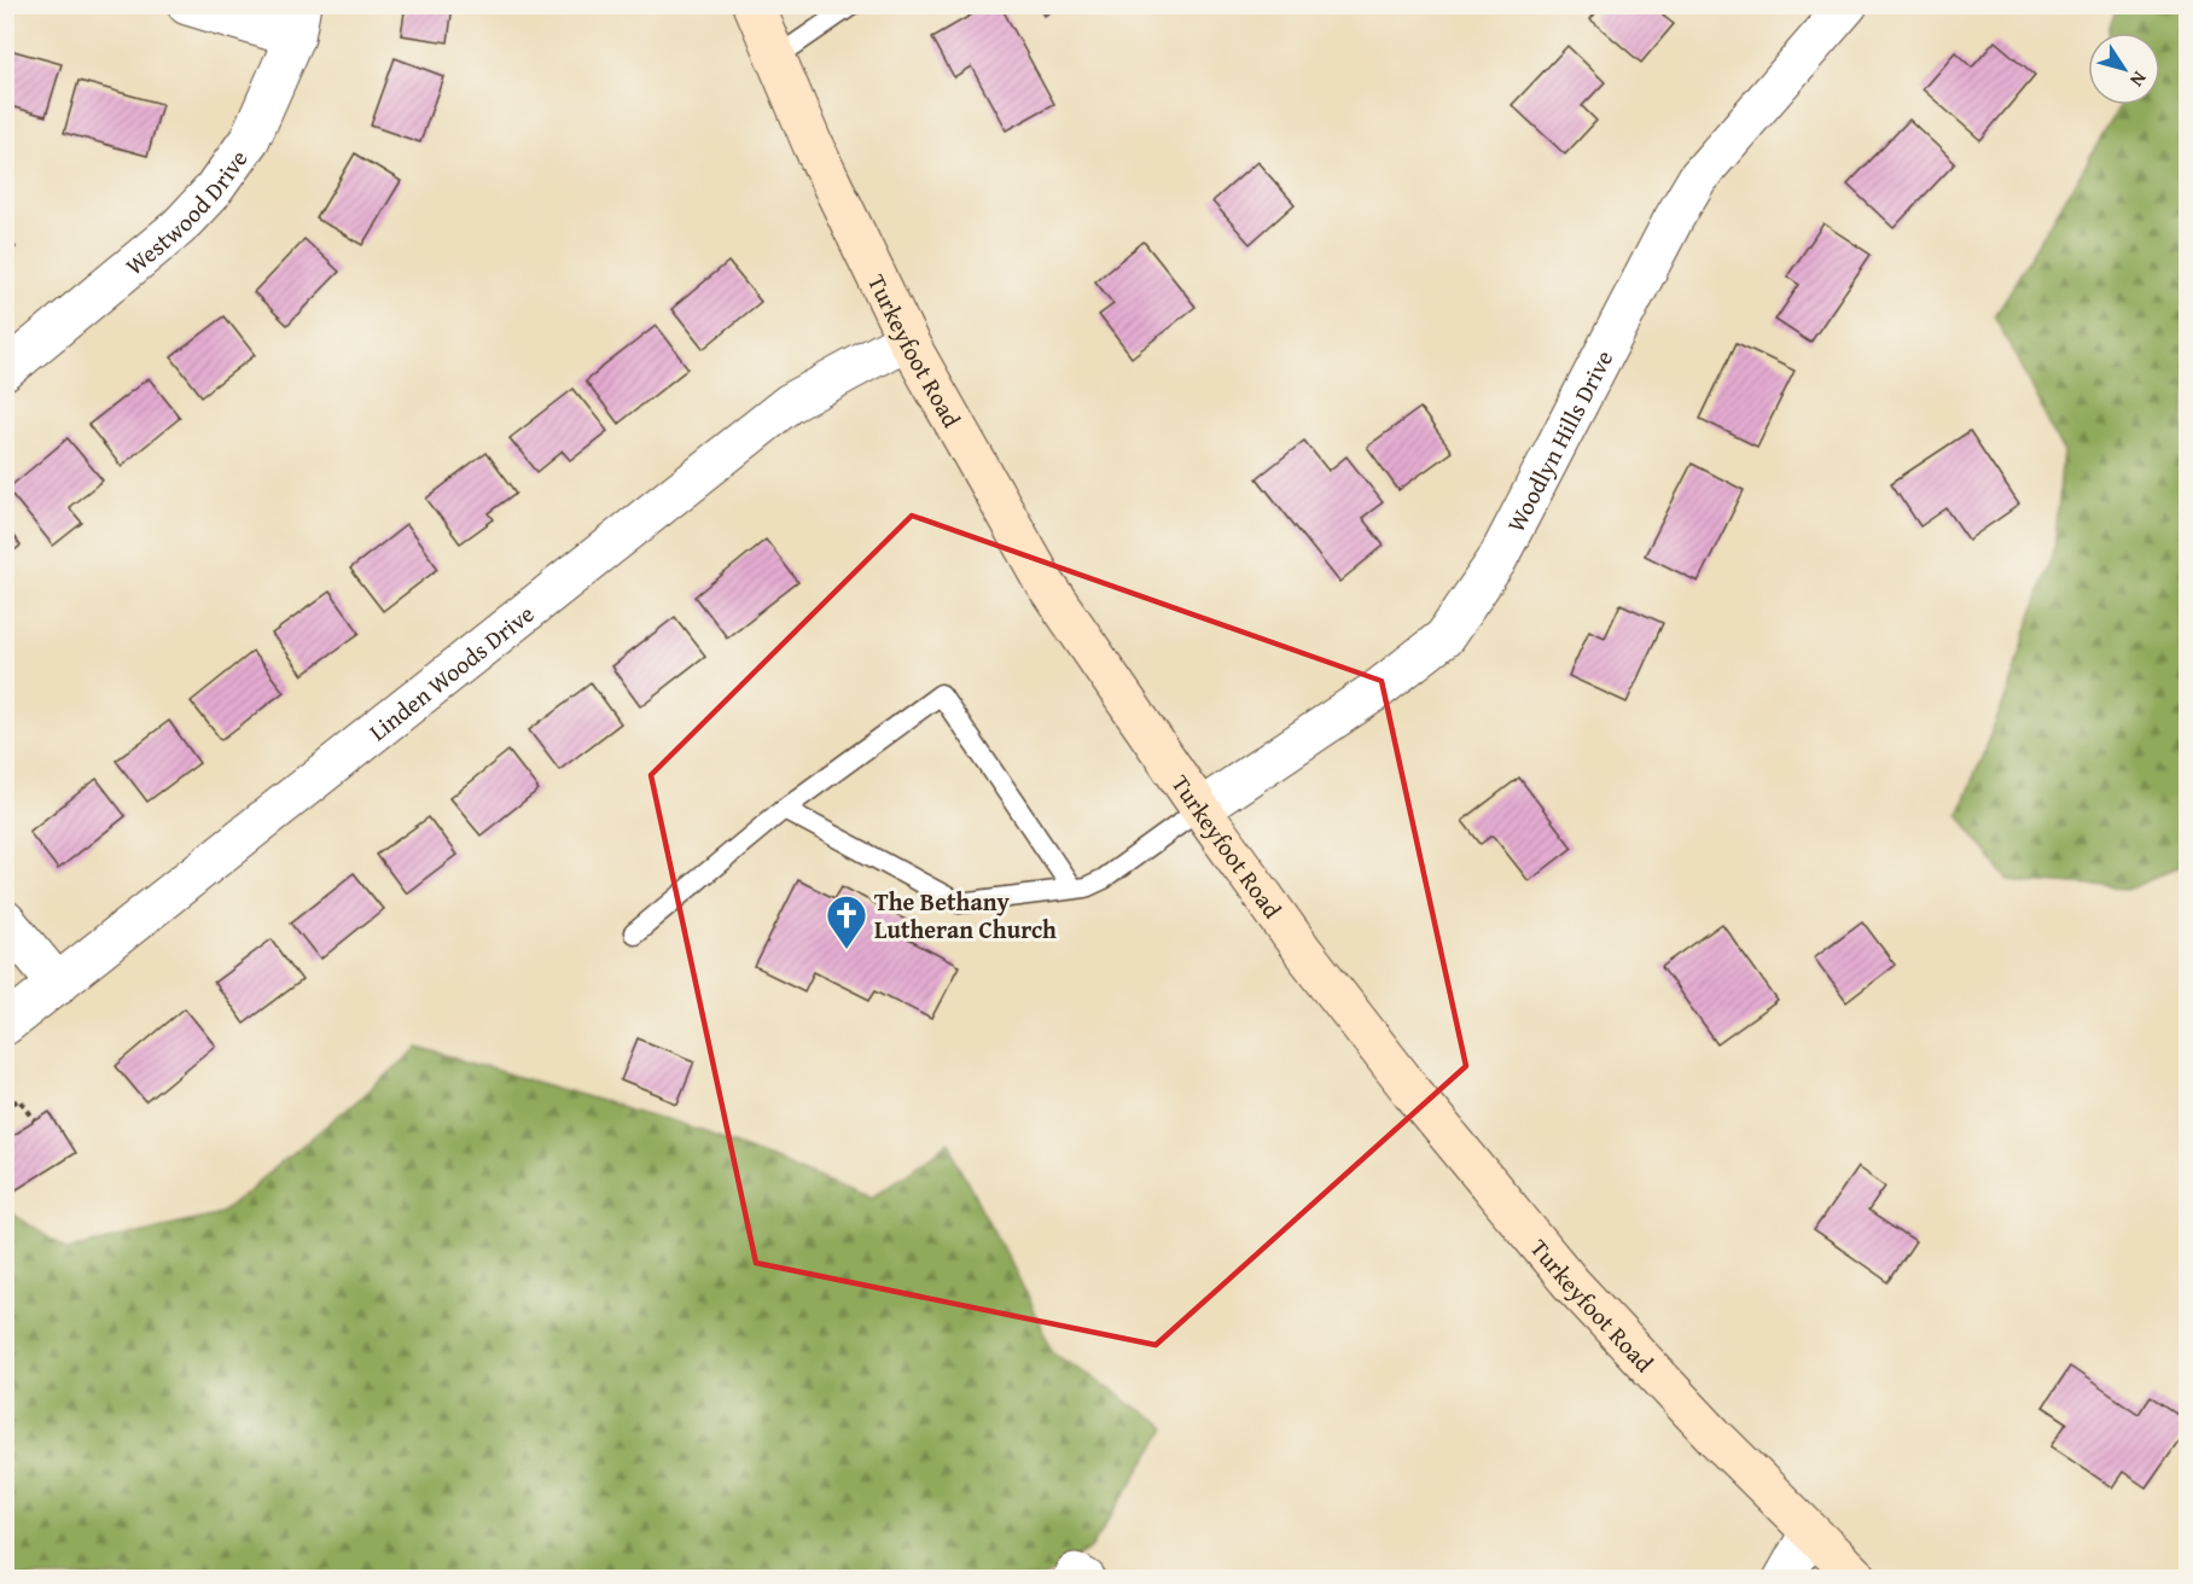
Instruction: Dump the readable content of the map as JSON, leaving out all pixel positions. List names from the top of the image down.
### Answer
{
  "streets": {
    "main road": ["Turkeyfoot Road"],
    "street": ["Westwood Drive", "Woodlyn Hills Drive", "Linden Woods Drive"]
  },
  "crossings": [
    ["Turkeyfoot Road", "Woodlyn Hills Drive"],
    ["Turkeyfoot Road", "Linden Woods Drive"]
  ],
  "places": {
    "church": ["The Bethany Lutheran Church"]
  },
  "north": "bottom right"
}
